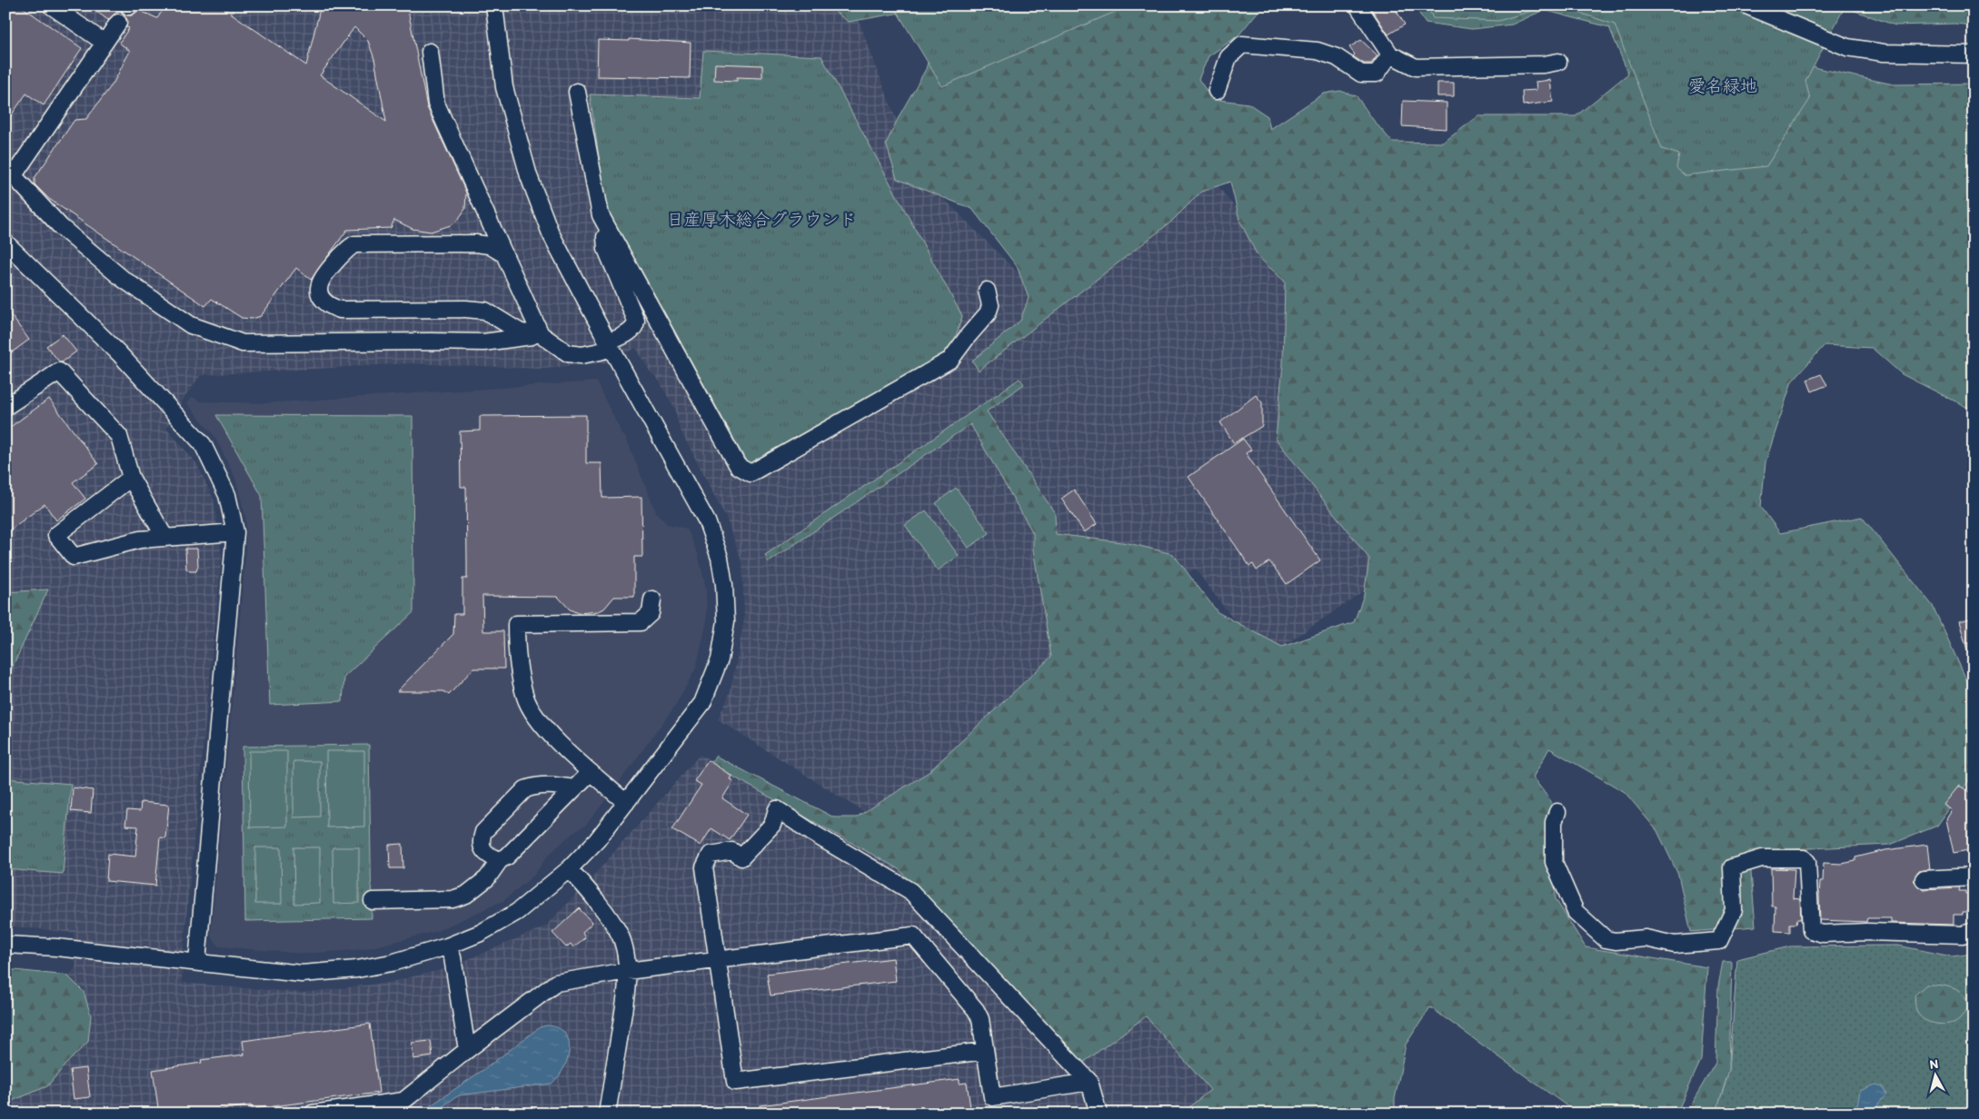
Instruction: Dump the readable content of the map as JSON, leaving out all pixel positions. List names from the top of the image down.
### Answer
{
  "parks": ["愛名緑地", "日産厚木総合グラウンド"],
  "north": "top"
}
